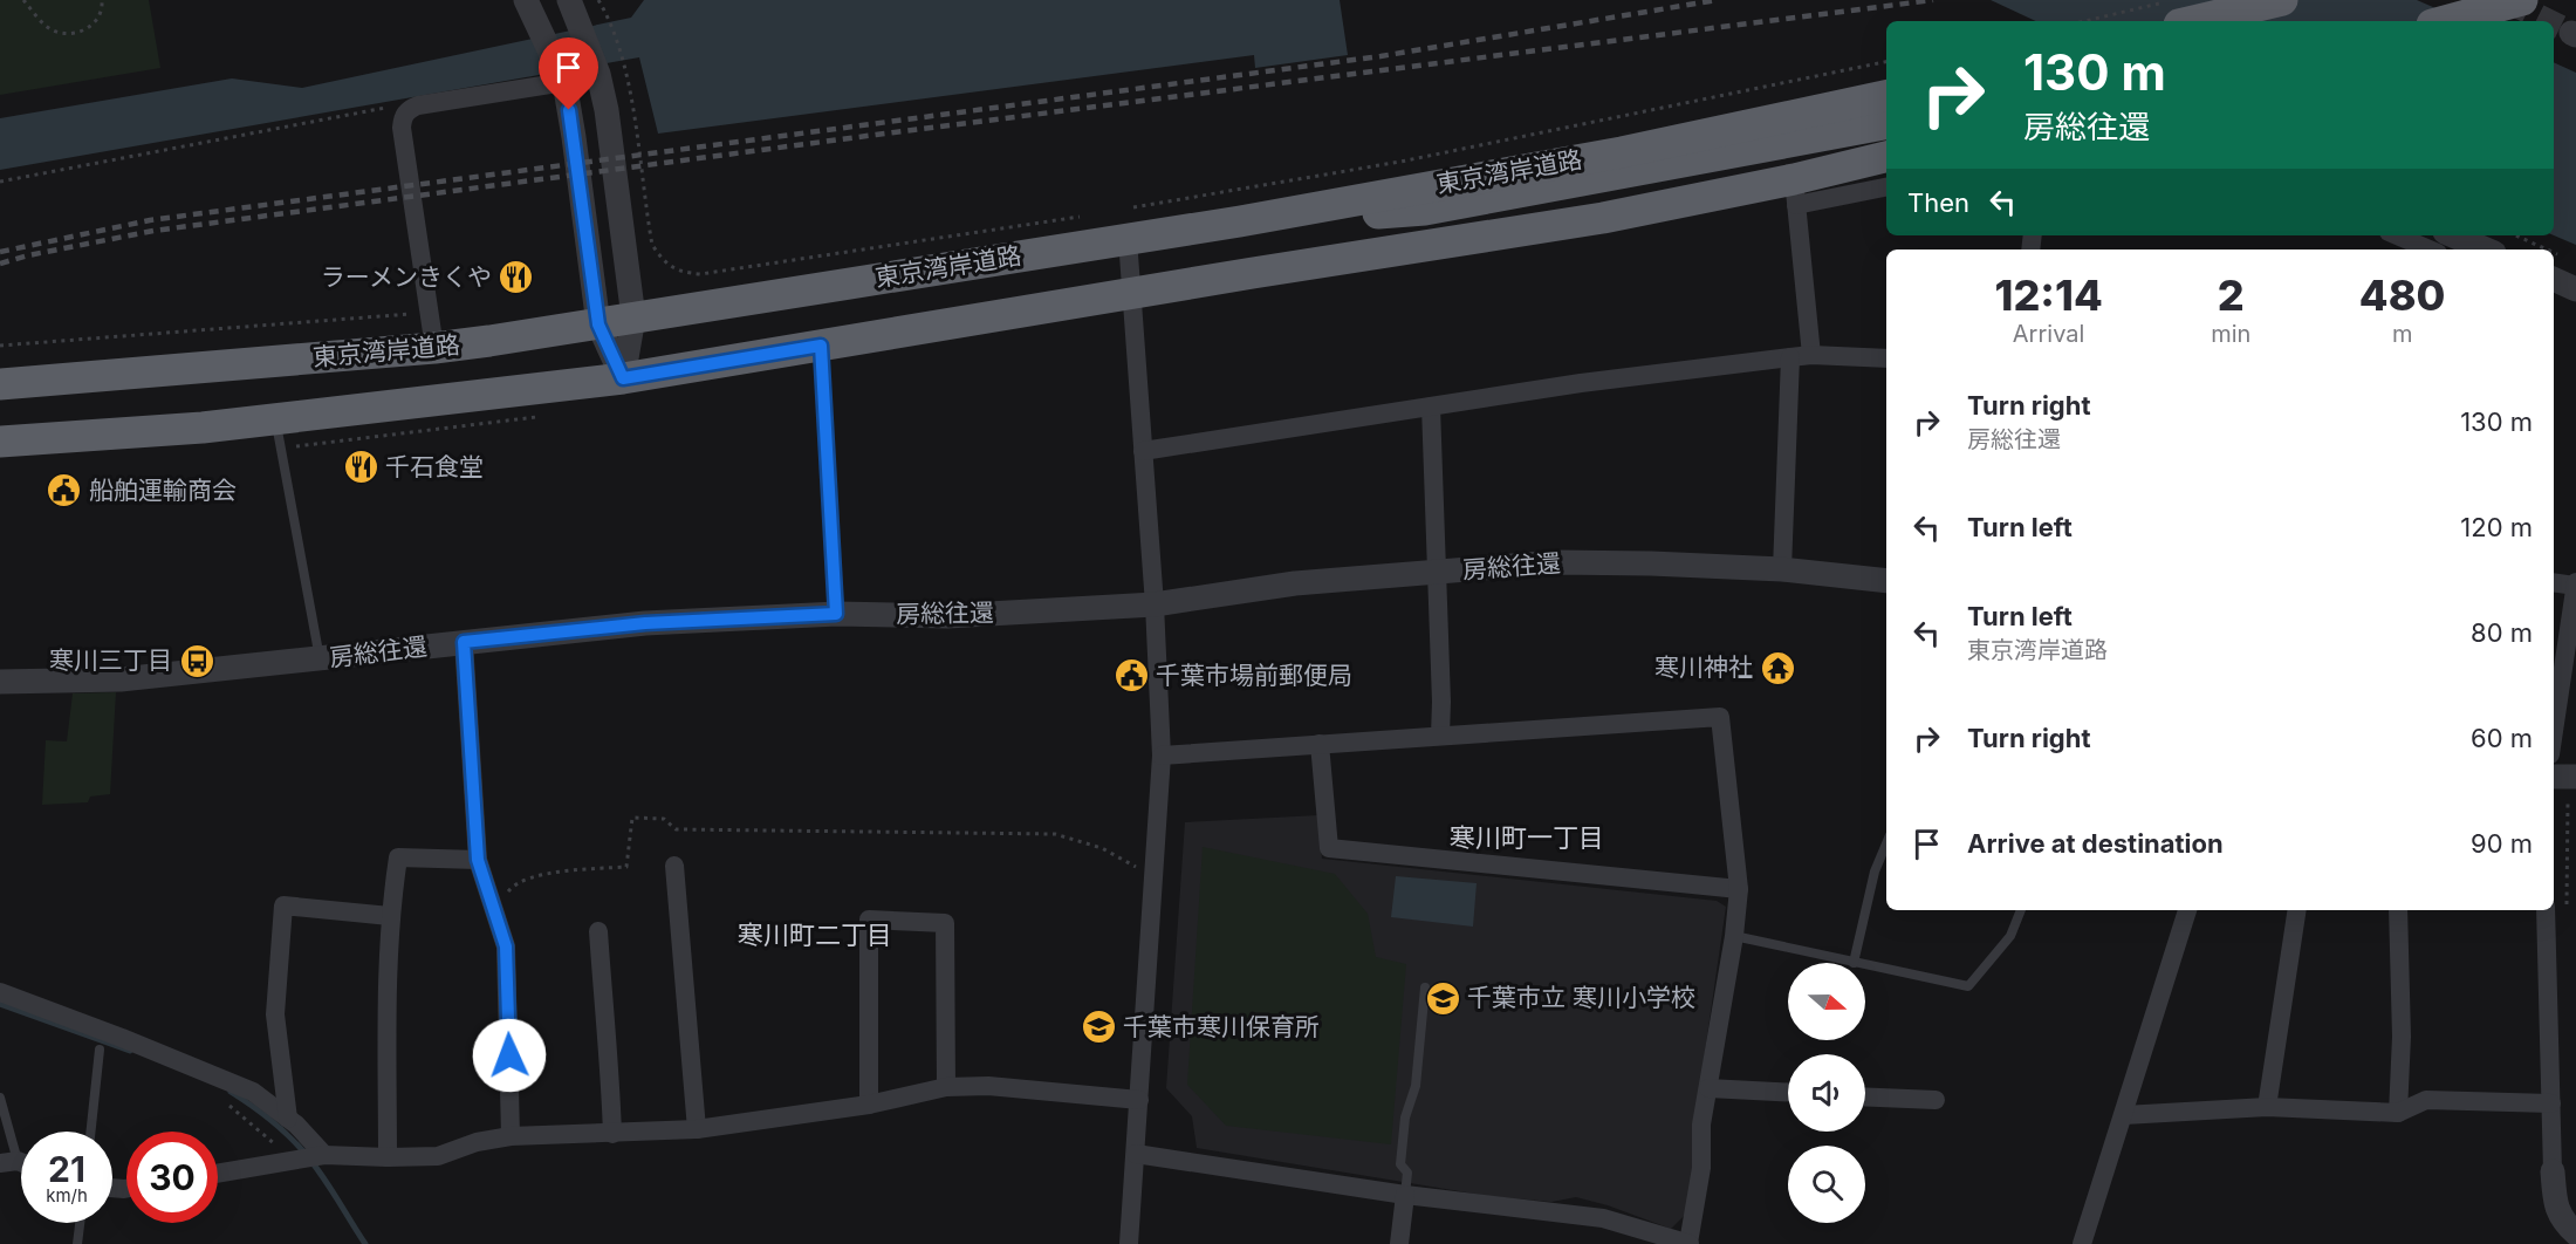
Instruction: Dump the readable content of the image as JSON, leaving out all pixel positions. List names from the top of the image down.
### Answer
{
  "streets": {
    "highway": ["東京湾岸道路"],
    "street": ["房総往還"]
  },
  "districts": ["寒川町一丁目", "寒川町二丁目"],
  "places": {
    "restaurant": ["ラーメンきくや", "千石食堂"],
    "public building": ["船舶運輸商会", "千葉市場前郵便局"],
    "bus stop": ["寒川三丁目"],
    "temple": ["寒川神社"],
    "school or university": ["千葉市立 寒川小学校", "千葉市寒川保育所"]
  },
  "north": "right",
  "page": {
    "turn": ["130 m", "房総往還"],
    "then": "Then",
    "eta": [
      "12:14",
      "Arrival",
      "2",
      "min",
      "480",
      "m"
    ],
    "list": [
      {
        "name": "Turn right",
        "note": "房総往還",
        "value": "130 m"
      },
      {
        "name": "Turn left",
        "value": "120 m"
      },
      {
        "name": "Turn left",
        "note": "東京湾岸道路",
        "value": "80 m"
      },
      {
        "name": "Turn right",
        "value": "60 m"
      },
      {
        "name": "Arrive at destination",
        "value": "90 m"
      }
    ],
    "speed": "21 km/h",
    "limit": "30"
  }
}
